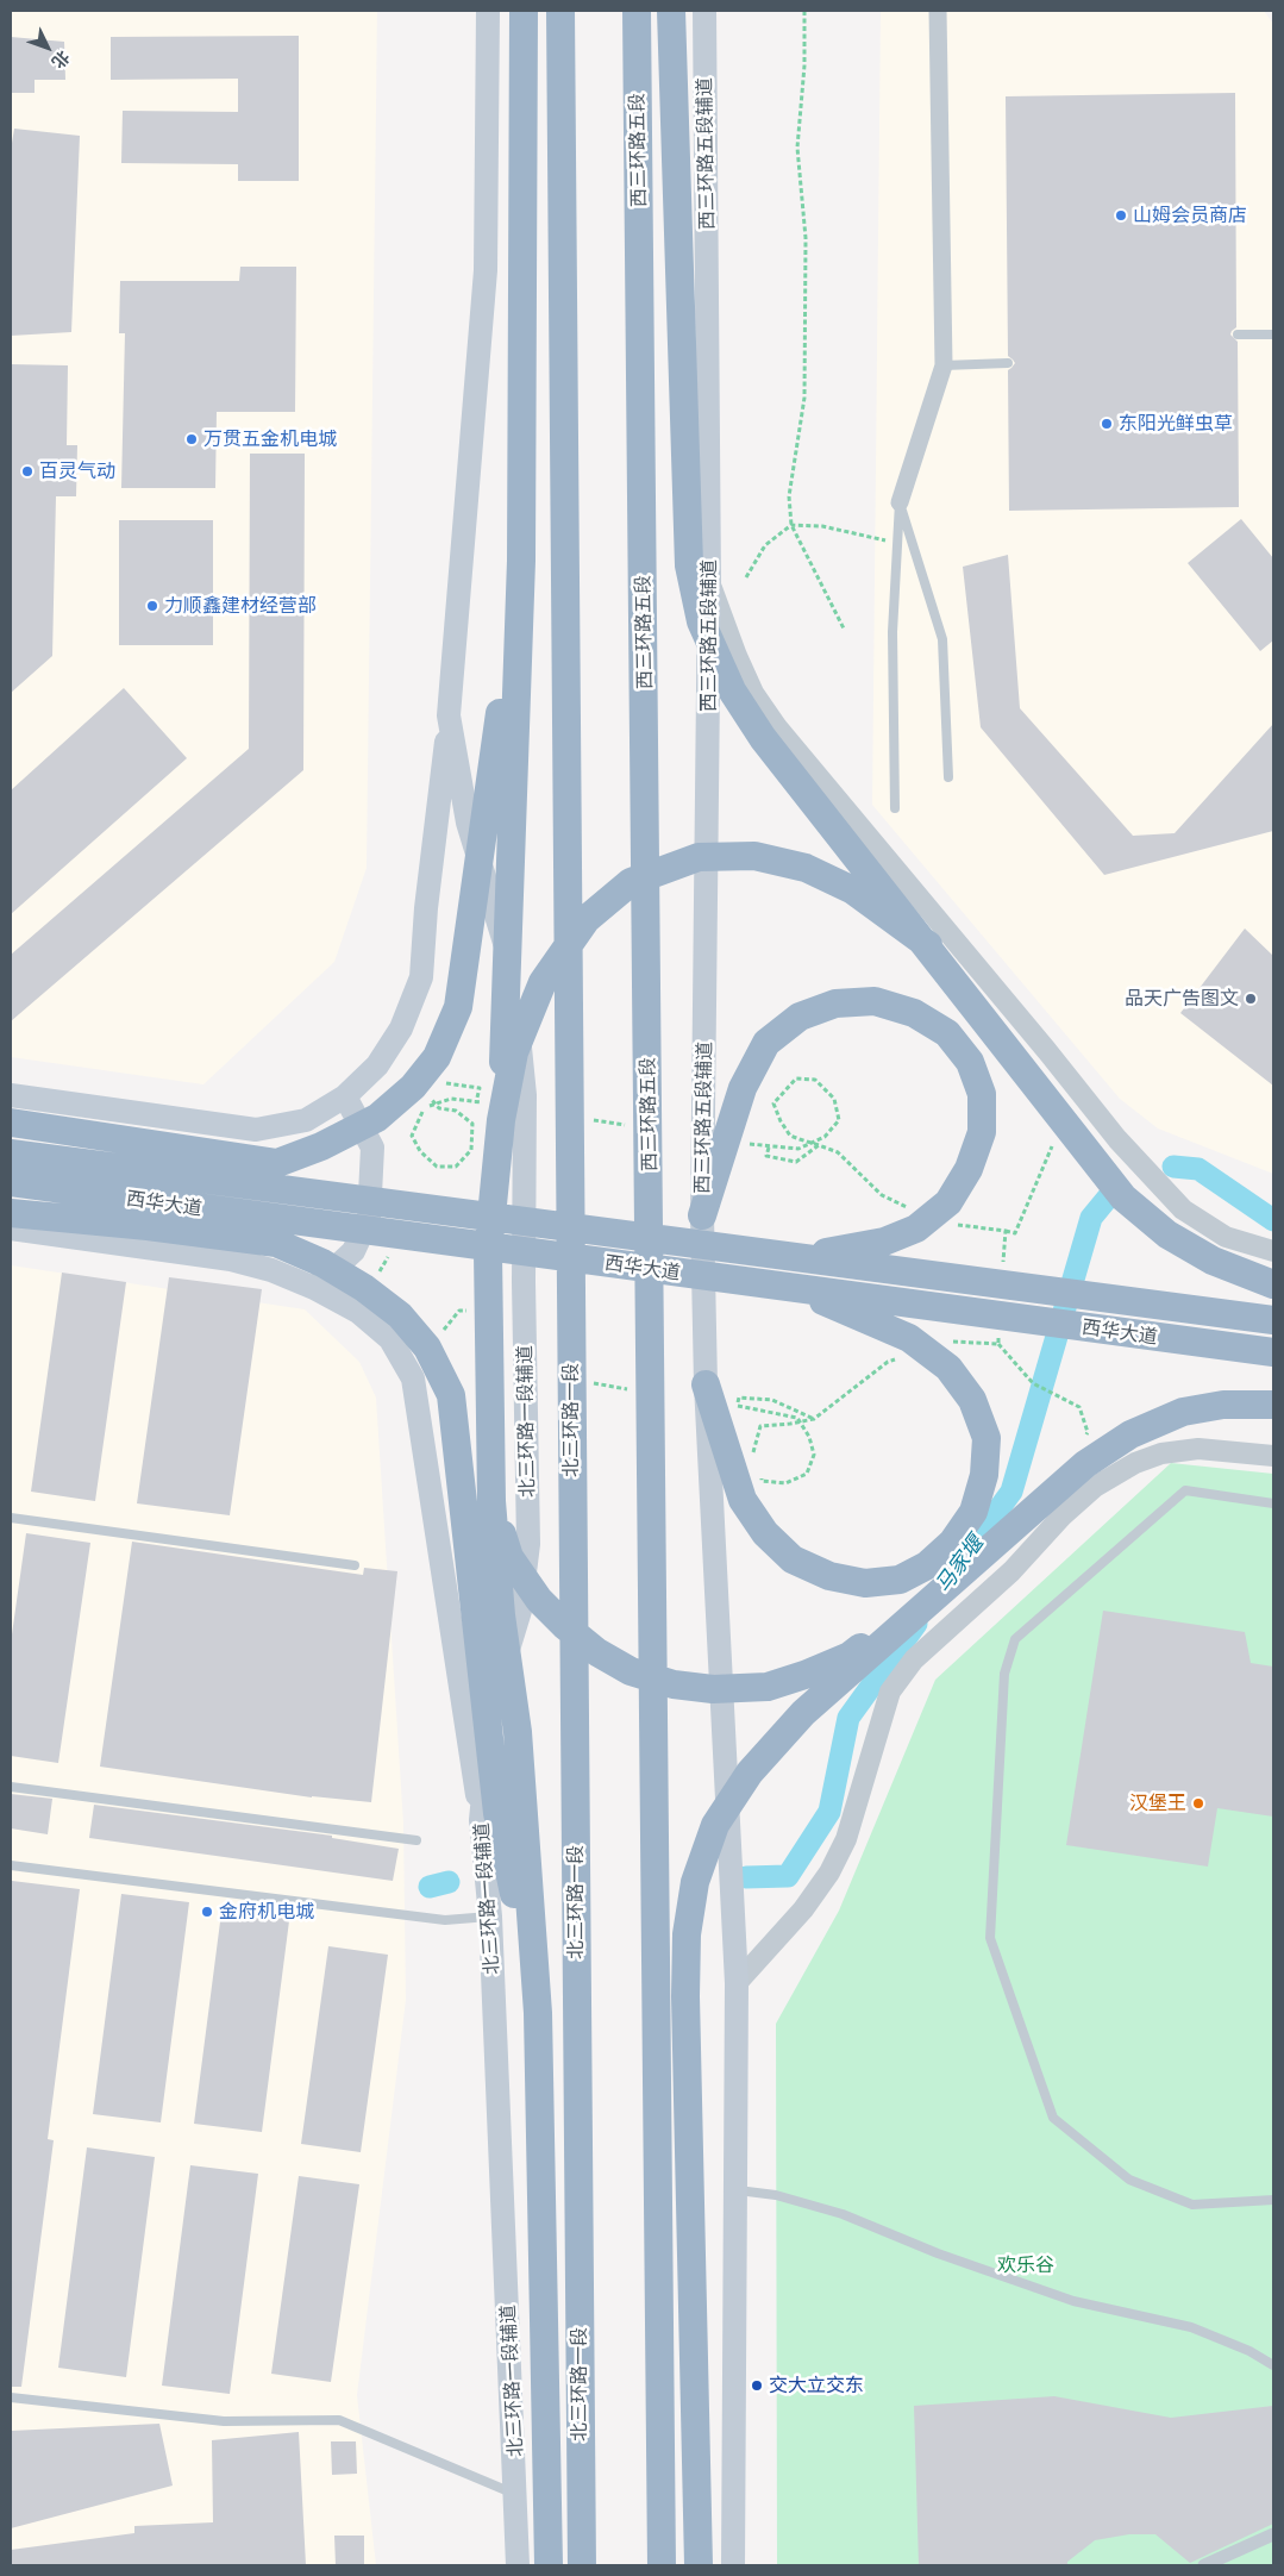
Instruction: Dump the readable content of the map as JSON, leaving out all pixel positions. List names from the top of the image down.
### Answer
{
  "streets": {
    "highway": ["西三环路五段", "西华大道", "北三环路一段"],
    "main road": ["西三环路五段辅道", "北三环路一段辅道"]
  },
  "water": ["马家堰"],
  "parks": ["欢乐谷"],
  "places": [
    "山姆会员商店",
    "东阳光鲜虫草",
    "万贯五金机电城",
    "百灵气动",
    "力顺鑫建材经营部",
    "品天广告图文",
    "汉堡王",
    "金府机电城",
    "交大立交东"
  ],
  "north": "bottom right"
}
